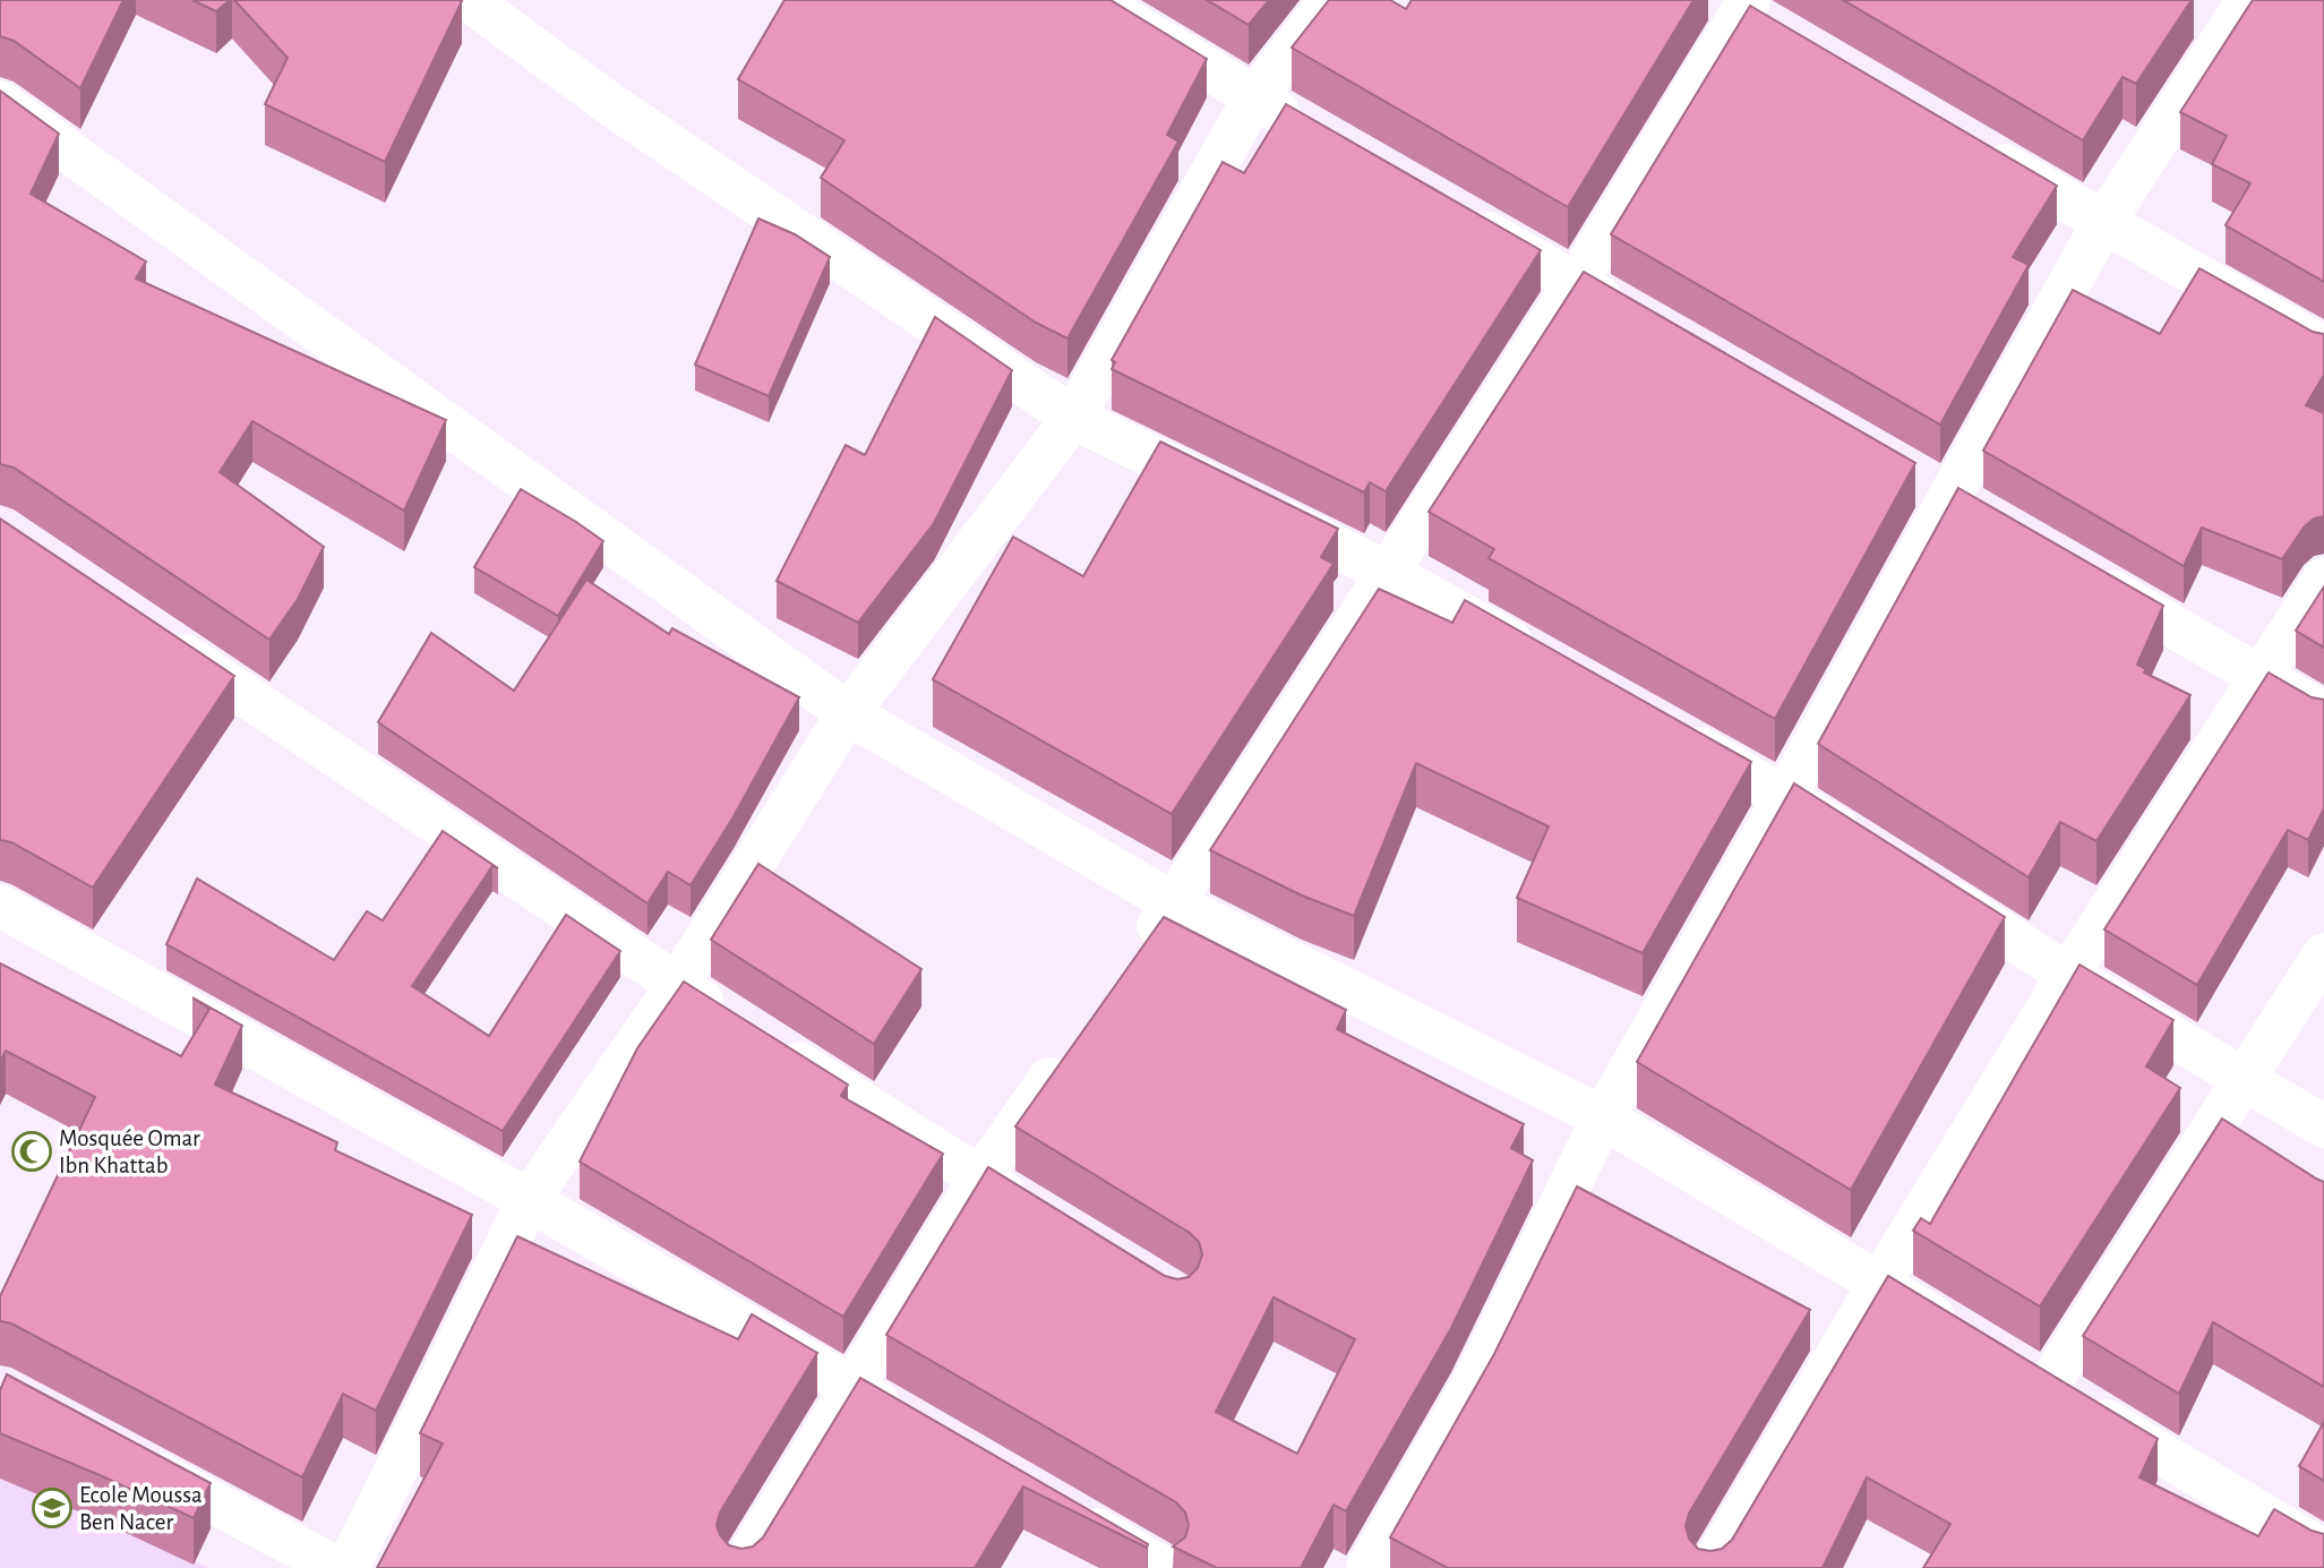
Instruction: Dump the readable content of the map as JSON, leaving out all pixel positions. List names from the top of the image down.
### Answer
{
  "places": {
    "mosque": ["Mosquée Omar Ibn Khattab"],
    "school or university": ["Ecole Moussa Ben Nacer"]
  }
}
